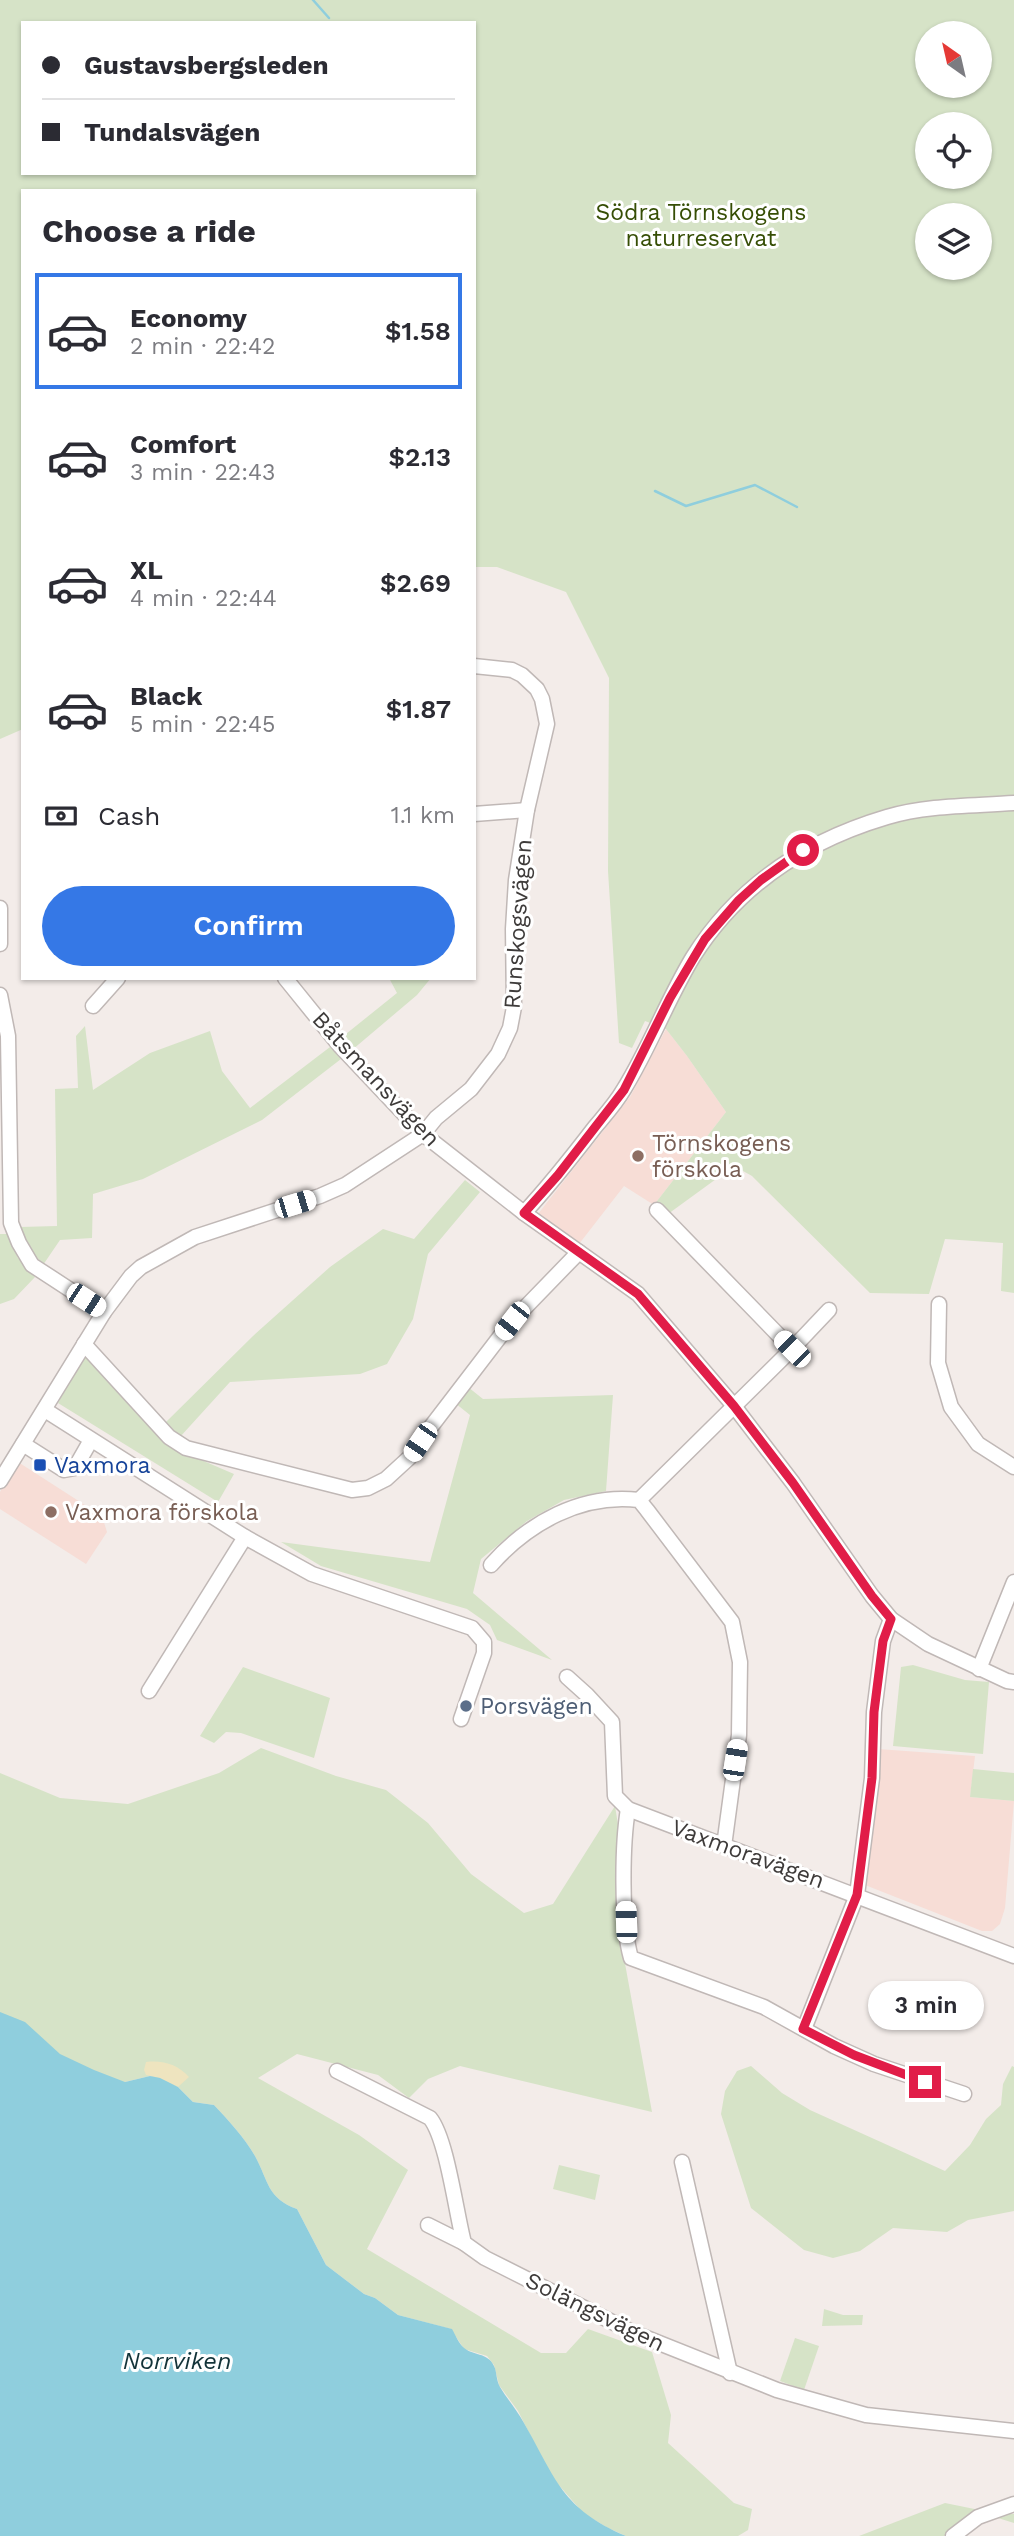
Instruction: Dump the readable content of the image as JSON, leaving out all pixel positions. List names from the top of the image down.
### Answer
{
  "streets": {
    "street": [
      "Runskogsvägen",
      "Båtsmansvägen",
      "Vaxmoravägen",
      "Solängsvägen"
    ]
  },
  "crossings": [
    ["Runskogsvägen", "Båtsmansvägen"]
  ],
  "water": ["Norrviken"],
  "parks": ["Södra Törnskogens naturreservat"],
  "places": {
    "other": ["Törnskogens förskola", "Vaxmora förskola", "Porsvägen"],
    "transit": ["Vaxmora"]
  },
  "north": "top left",
  "page": {
    "banner": ["Gustavsbergsleden", "Tundalsvägen"],
    "heading": "Choose a ride",
    "list": [
      {
        "name": "Economy",
        "note": "2 min · 22:42",
        "value": "$1.58"
      },
      {
        "name": "Comfort",
        "note": "3 min · 22:43",
        "value": "$2.13"
      },
      {
        "name": "XL",
        "note": "4 min · 22:44",
        "value": "$2.69"
      },
      {
        "name": "Black",
        "note": "5 min · 22:45",
        "value": "$1.87"
      }
    ],
    "pay": ["Cash", "1.1 km"],
    "buttons": "Confirm",
    "bubble": "3 min"
  }
}
